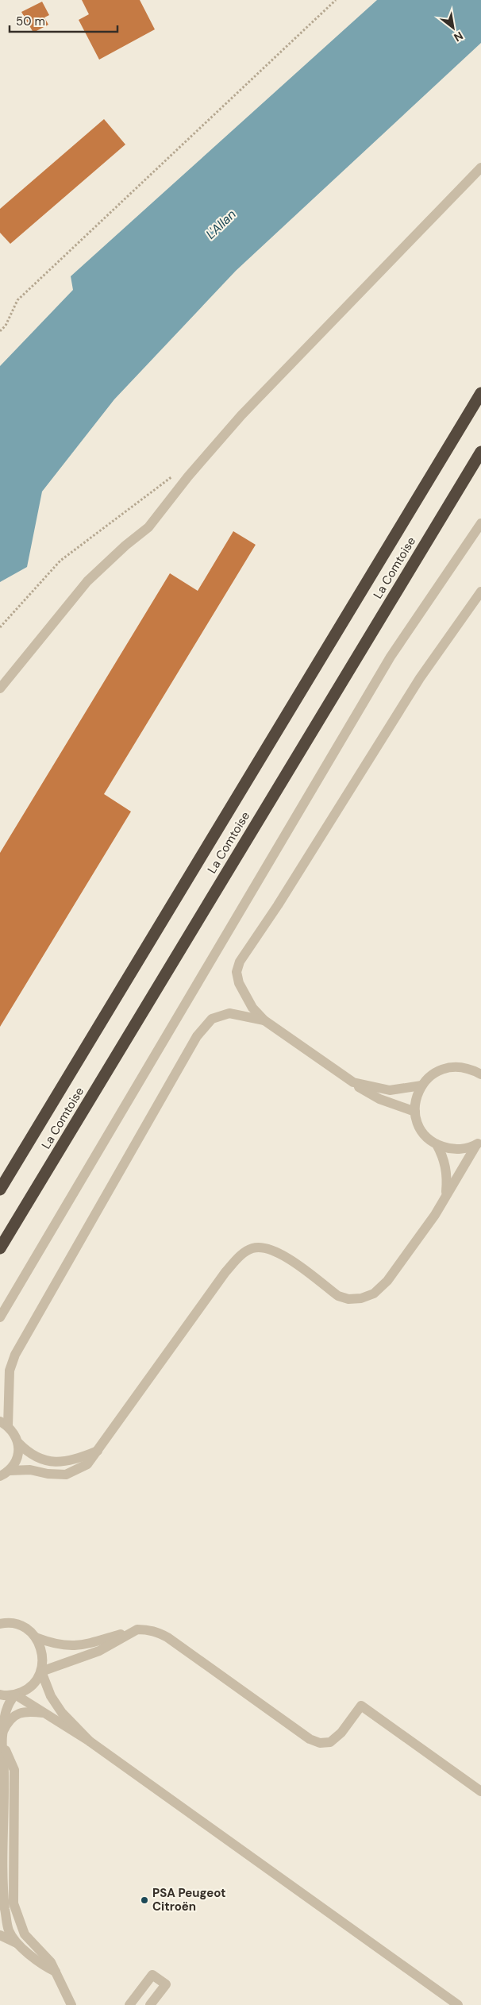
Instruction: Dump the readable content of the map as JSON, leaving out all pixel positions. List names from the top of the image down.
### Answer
{
  "streets": {
    "highway": ["La Comtoise"]
  },
  "water": ["L'Allan"],
  "places": ["PSA Peugeot Citroën"],
  "scale_bar": "50 m",
  "north": "bottom right"
}
